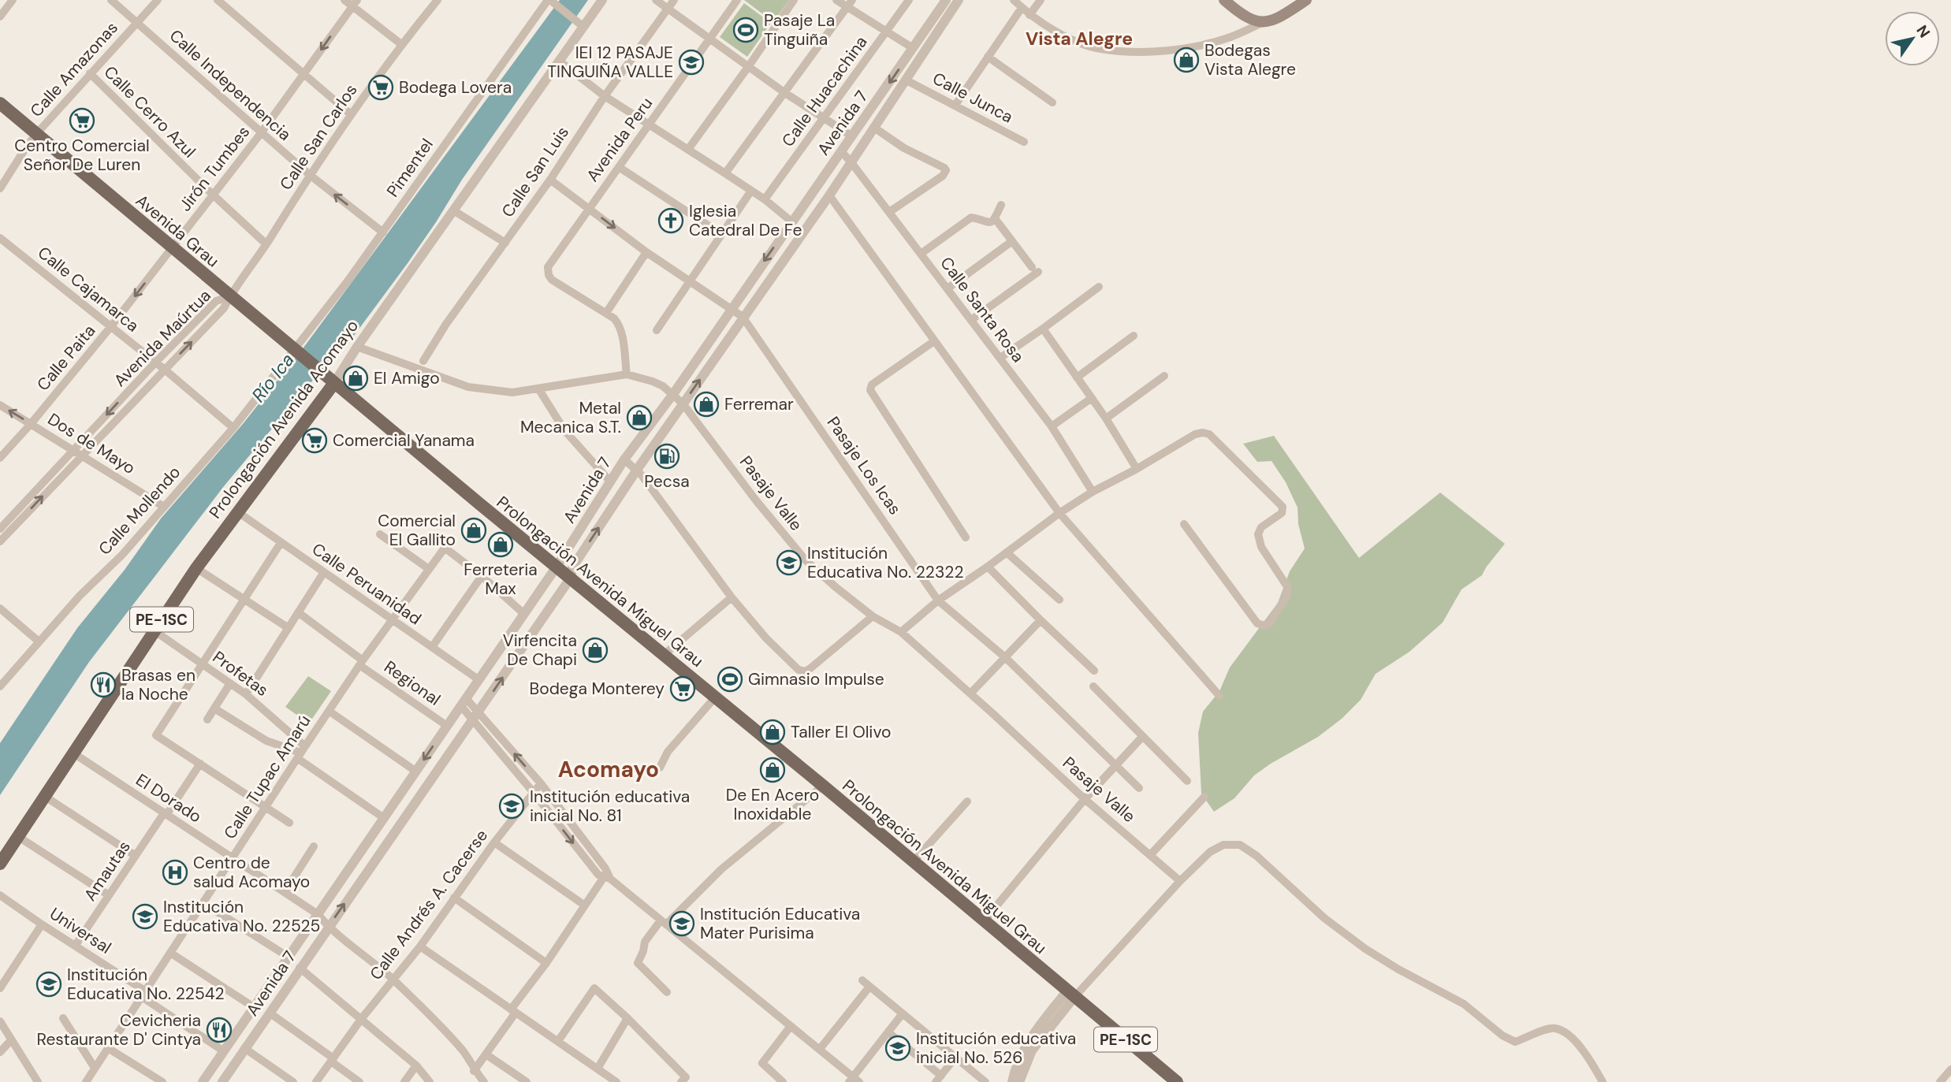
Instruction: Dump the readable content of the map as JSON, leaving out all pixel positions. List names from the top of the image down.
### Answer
{
  "streets": {
    "main road": [
      "Avenida Grau",
      "Prolongación Avenida Acomayo",
      "Prolongación Avenida Miguel Grau",
      "PE-1SC"
    ],
    "street": [
      "Calle Amazonas",
      "Calle Independencia",
      "Calle Huacachina",
      "Calle Junca",
      "Calle Cerro Azul",
      "Avenida 7",
      "Calle San Carlos",
      "Avenida Peru",
      "Pimentel",
      "Jirón Tumbes",
      "Calle San Luis",
      "Calle Cajamarca",
      "Calle Santa Rosa",
      "Avenida Maúrtua",
      "Calle Paita",
      "Dos de Mayo",
      "Pasaje Los Icas",
      "Pasaje Valle",
      "Calle Mollendo",
      "Calle Peruanidad",
      "Profetas",
      "Regional",
      "Calle Tupac Amarú",
      "El Dorado",
      "Amautas",
      "Calle Andrés A. Cacerse",
      "Universal"
    ]
  },
  "crossings": [
    ["Calle Amazonas", "Calle Independencia"],
    ["Calle Amazonas", "Calle Cerro Azul"],
    ["Calle Amazonas", "Avenida Grau"],
    ["Calle Independencia", "Calle San Carlos"],
    ["Calle Independencia", "Pimentel"],
    ["Calle Independencia", "Jirón Tumbes"],
    ["Calle Junca", "Avenida 7"],
    ["Calle Cerro Azul", "Calle San Carlos"],
    ["Calle Cerro Azul", "Jirón Tumbes"],
    ["Avenida 7", "Calle Santa Rosa"],
    ["Avenida 7", "Pasaje Los Icas"],
    ["Avenida 7", "Pasaje Valle"],
    ["Avenida 7", "Prolongación Avenida Miguel Grau"],
    ["Avenida 7", "Calle Peruanidad"],
    ["Avenida 7", "Profetas"],
    ["Avenida 7", "Regional"],
    ["Avenida 7", "El Dorado"],
    ["Avenida 7", "Universal"],
    ["Calle San Carlos", "Avenida Grau"],
    ["Calle San Carlos", "Avenida Maúrtua"],
    ["Avenida Peru", "Pasaje Los Icas"],
    ["Pimentel", "Avenida Grau"],
    ["Pimentel", "Calle Mollendo"],
    ["Jirón Tumbes", "Avenida Grau"],
    ["Jirón Tumbes", "Calle Paita"],
    ["Calle San Luis", "Pasaje Los Icas"],
    ["Avenida Grau", "Avenida Maúrtua"],
    ["Avenida Grau", "Calle Paita"],
    ["Avenida Grau", "Prolongación Avenida Acomayo"],
    ["Avenida Grau", "Calle Mollendo"],
    ["Avenida Grau", "Prolongación Avenida Miguel Grau"],
    ["Calle Cajamarca", "Avenida Maúrtua"],
    ["Calle Cajamarca", "Calle Paita"],
    ["Calle Cajamarca", "Calle Mollendo"],
    ["Avenida Maúrtua", "Dos de Mayo"],
    ["Calle Paita", "Dos de Mayo"],
    ["Prolongación Avenida Acomayo", "Pasaje Valle"],
    ["Prolongación Avenida Acomayo", "Prolongación Avenida Miguel Grau"],
    ["Prolongación Avenida Acomayo", "Calle Peruanidad"],
    ["Prolongación Avenida Acomayo", "Profetas"],
    ["Prolongación Avenida Acomayo", "El Dorado"],
    ["Dos de Mayo", "Calle Mollendo"],
    ["Prolongación Avenida Miguel Grau", "PE-1SC"],
    ["Calle Peruanidad", "Calle Tupac Amarú"],
    ["Profetas", "Calle Tupac Amarú"],
    ["Regional", "Calle Tupac Amarú"],
    ["Calle Tupac Amarú", "El Dorado"],
    ["Calle Tupac Amarú", "Universal"],
    ["El Dorado", "Amautas"],
    ["El Dorado", "Calle Andrés A. Cacerse"],
    ["Amautas", "Universal"]
  ],
  "one_way": ["Calle Paita"],
  "districts": ["Vista Alegre", "Acomayo"],
  "water": ["Río Ica"],
  "places": {
    "sports": ["Pasaje La Tinguiña", "Gimnasio Impulse"],
    "shop": [
      "Bodegas Vista Alegre",
      "El Amigo",
      "Ferremar",
      "Metal Mecanica S.T.",
      "Comercial El Gallito",
      "Ferreteria Max",
      "Virfencita De Chapi",
      "Taller El Olivo",
      "De En Acero Inoxidable"
    ],
    "school or university": [
      "IEI 12 PASAJE TINGUIÑA VALLE",
      "Institución Educativa No. 22322",
      "Institución educativa inicial No. 81",
      "Institución Educativa No. 22525",
      "Institución Educativa Mater Purisima",
      "Institución Educativa No. 22542",
      "Institución educativa inicial No. 526"
    ],
    "supermarket": [
      "Bodega Lovera",
      "Centro Comercial Señor De Luren",
      "Comercial Yanama",
      "Bodega Monterey"
    ],
    "church": ["Iglesia Catedral De Fe"],
    "fuel station": ["Pecsa"],
    "restaurant": ["Brasas en la Noche", "Cevicheria Restaurante D' Cintya"],
    "hospital": ["Centro de salud Acomayo"]
  },
  "north": "top right"
}
